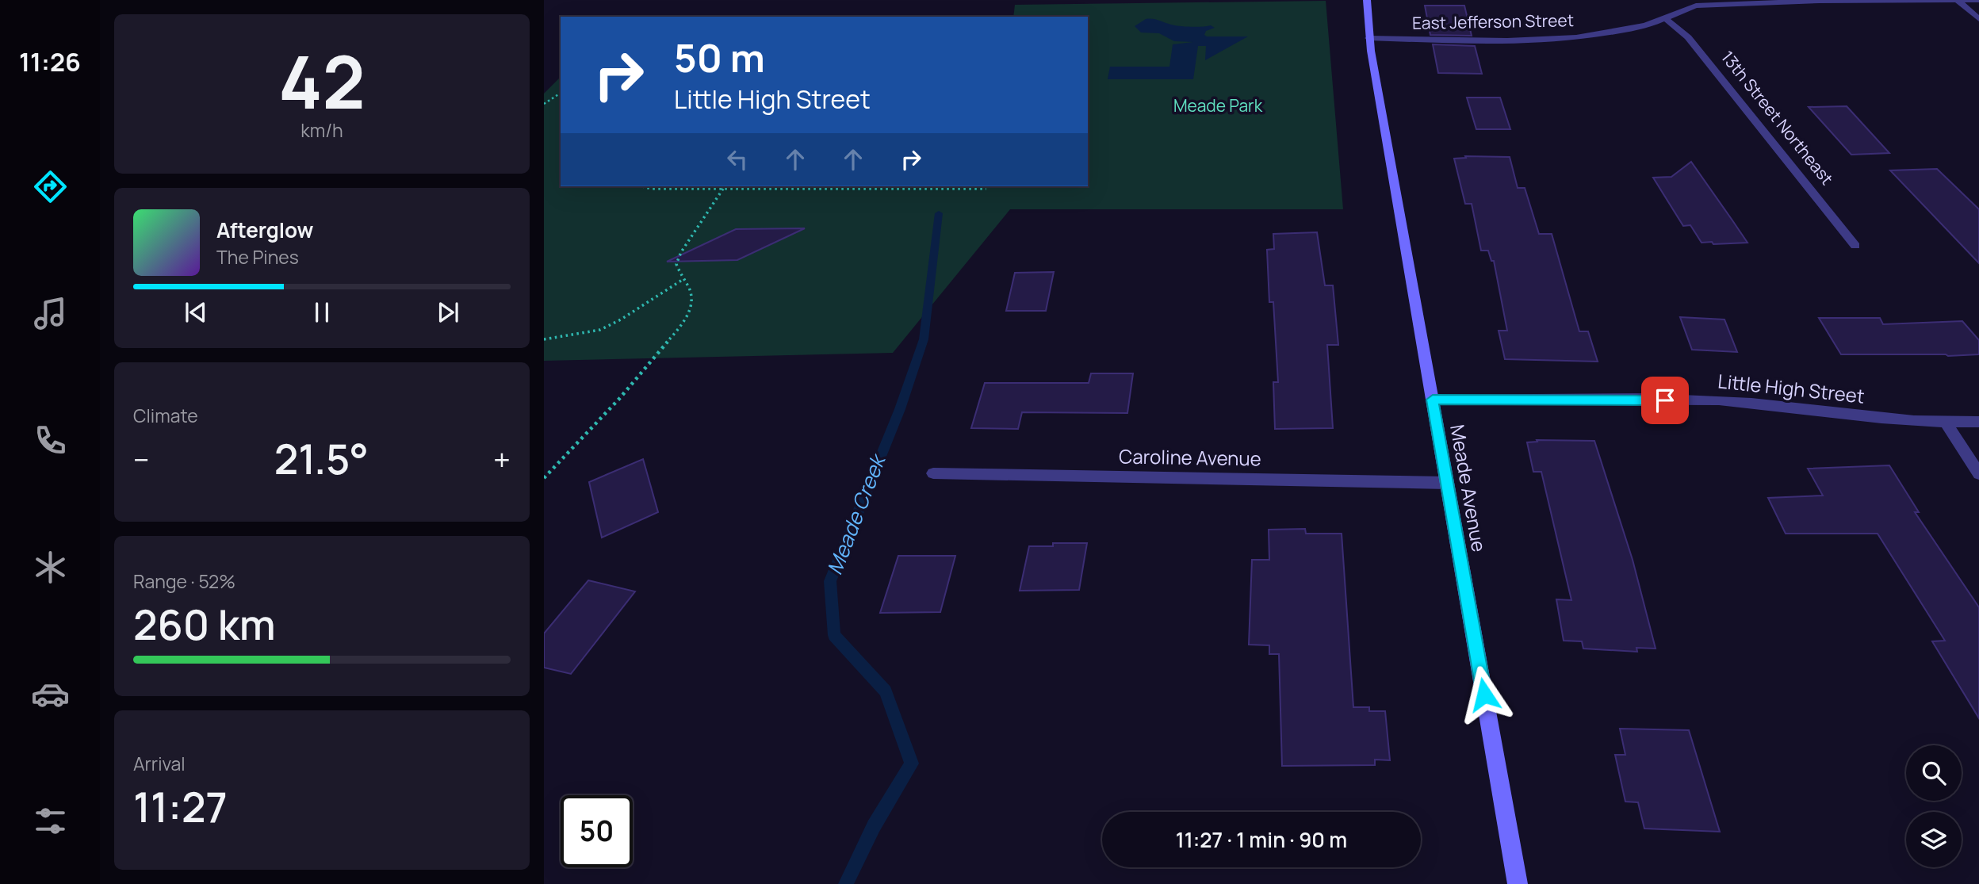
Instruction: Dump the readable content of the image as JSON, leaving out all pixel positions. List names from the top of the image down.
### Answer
{
  "streets": {
    "main road": ["Meade Avenue"],
    "street": [
      "East Jefferson Street",
      "13th Street Northeast",
      "Little High Street",
      "Caroline Avenue"
    ]
  },
  "crossings": [
    ["East Jefferson Street", "13th Street Northeast"],
    ["East Jefferson Street", "Meade Avenue"],
    ["Little High Street", "Meade Avenue"],
    ["Caroline Avenue", "Meade Avenue"]
  ],
  "water": ["Meade Creek"],
  "parks": ["Meade Park"],
  "page": {
    "tabs": "11:26",
    "tile": [
      ["42", "km/h"],
      "Climate",
      ["Range · 52%", "260 km"],
      ["Arrival", "11:27"]
    ],
    "turn": ["50 m", "Little High Street"],
    "song": ["Afterglow", "The Pines"],
    "heat": ["−", "21.5°", "+"],
    "limit": "50",
    "trip": "11:27 · 1 min · 90 m"
  }
}
